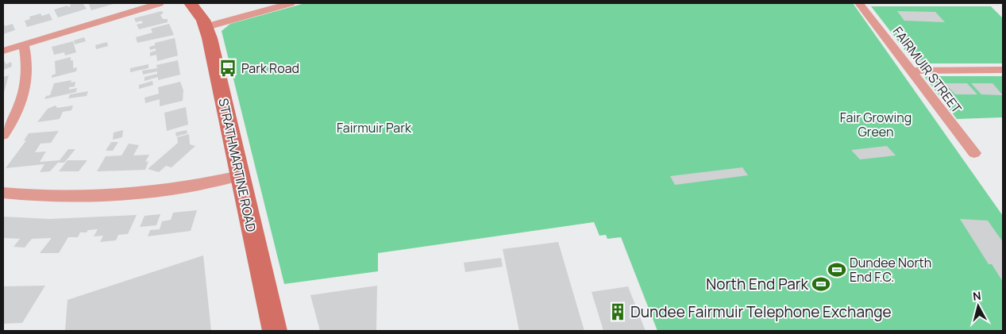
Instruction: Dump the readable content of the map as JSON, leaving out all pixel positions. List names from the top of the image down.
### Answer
{
  "streets": {
    "street": ["FAIRMUIR STREET", "STRATHMARTINE ROAD"]
  },
  "parks": ["Fair Growing Green", "Fairmuir Park"],
  "places": {
    "bus stop": ["Park Road"],
    "sports": ["Dundee North End F.C.", "North End Park"],
    "building": ["Dundee Fairmuir Telephone Exchange"]
  },
  "north": "top"
}
